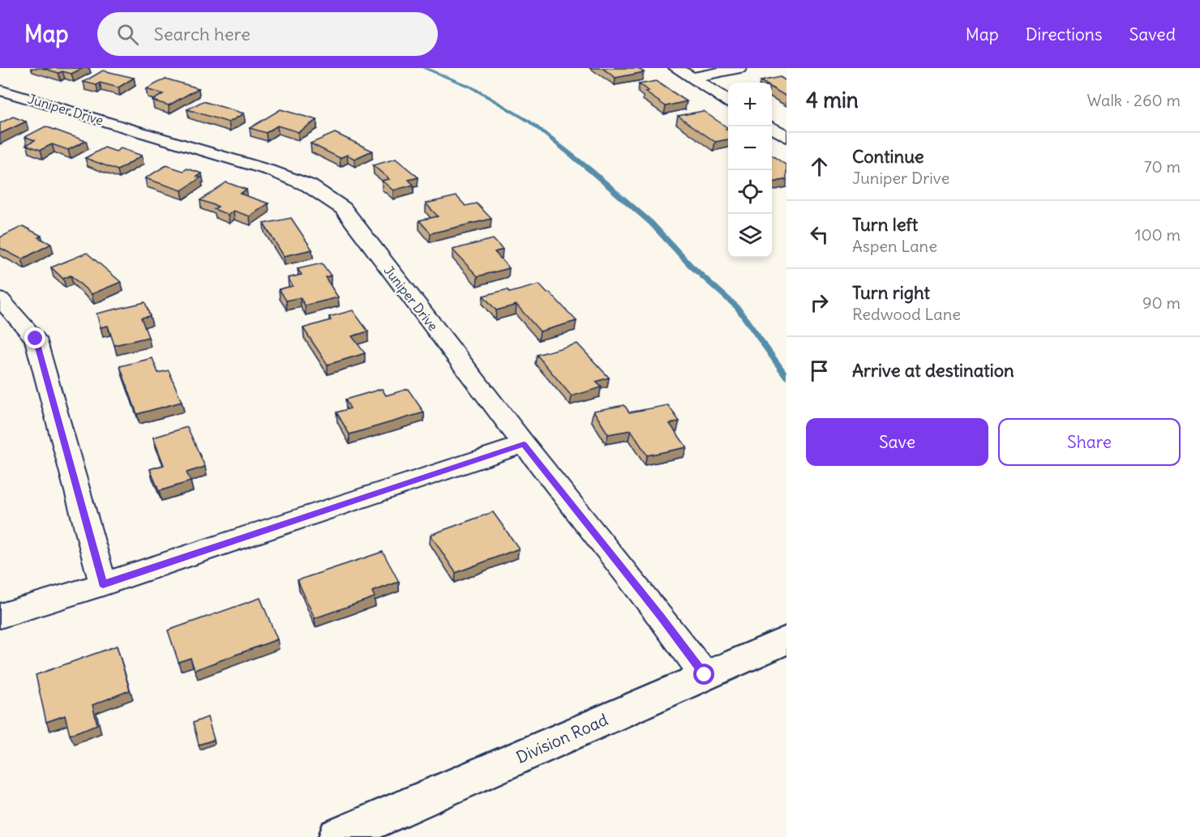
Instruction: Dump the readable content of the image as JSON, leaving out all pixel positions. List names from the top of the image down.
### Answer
{
  "streets": {
    "street": ["Juniper Drive", "Division Road"]
  },
  "crossings": [
    ["Juniper Drive", "Division Road"]
  ],
  "page": {
    "header": "Map",
    "search": "Search here",
    "nav": ["Map", "Directions", "Saved"],
    "heading": ["4 min", "Walk · 260 m"],
    "map_buttons": ["+", "−"],
    "list": [
      ["Continue", "Juniper Drive", "70 m"],
      ["Turn left", "Aspen Lane", "100 m"],
      ["Turn right", "Redwood Lane", "90 m"],
      "Arrive at destination"
    ],
    "buttons": ["Save", "Share"]
  }
}
